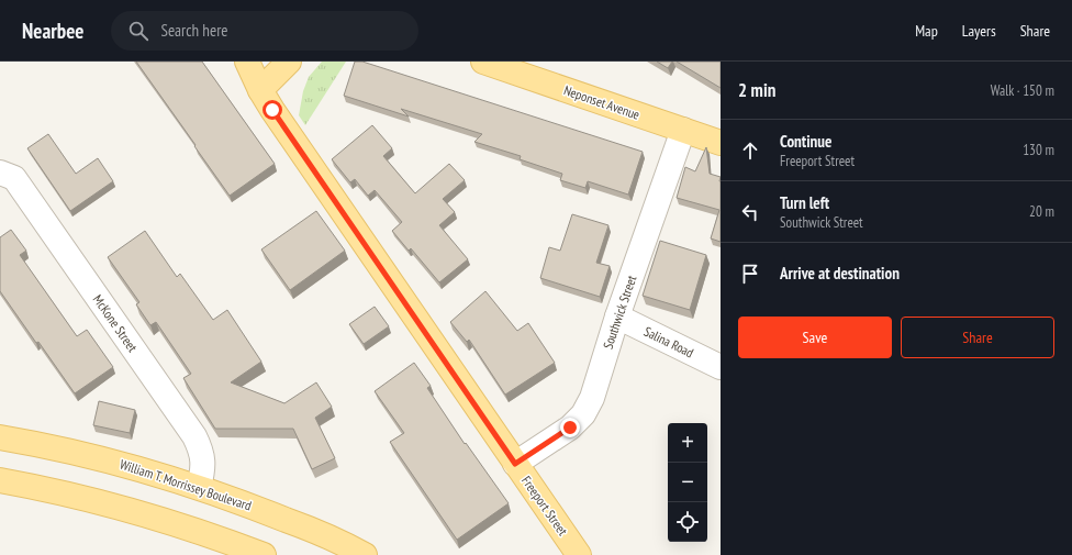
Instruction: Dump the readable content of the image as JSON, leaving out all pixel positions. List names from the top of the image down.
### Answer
{
  "streets": {
    "main road": ["Neponset Avenue", "William T. Morrissey Boulevard", "Freeport Street"],
    "street": ["Southwick Street", "McKone Street", "Salina Road"]
  },
  "crossings": [
    ["Neponset Avenue", "Southwick Street"],
    ["Southwick Street", "Salina Road"],
    ["Southwick Street", "Freeport Street"],
    ["McKone Street", "William T. Morrissey Boulevard"]
  ],
  "page": {
    "header": "Nearbee",
    "search": "Search here",
    "nav": ["Map", "Layers", "Share"],
    "heading": ["2 min", "Walk · 150 m"],
    "list": [
      ["Continue", "Freeport Street", "130 m"],
      ["Turn left", "Southwick Street", "20 m"],
      "Arrive at destination"
    ],
    "buttons": ["Save", "Share"],
    "map_buttons": ["+", "−"]
  }
}
